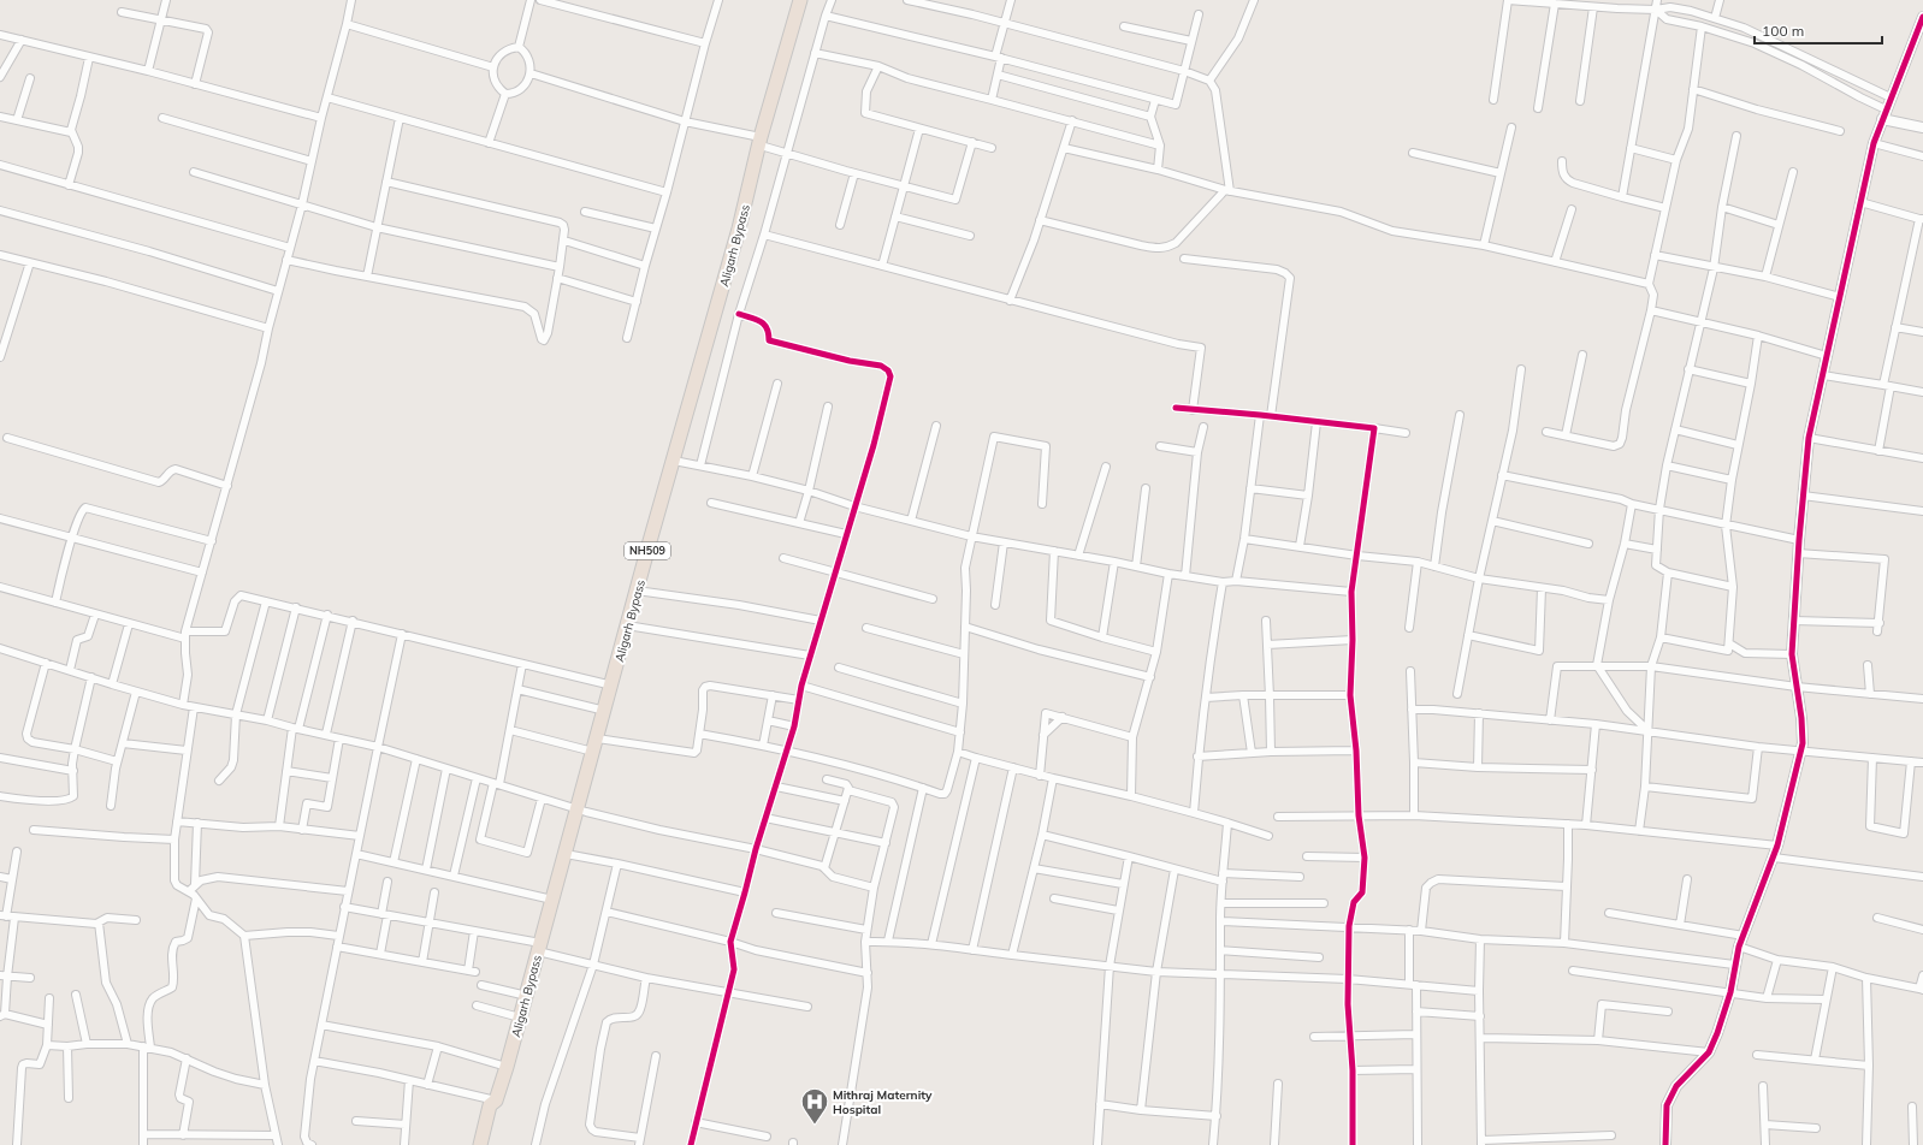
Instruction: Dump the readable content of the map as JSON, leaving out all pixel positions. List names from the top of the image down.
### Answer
{
  "streets": {
    "highway": ["Aligarh Bypass", "NH509"]
  },
  "places": {
    "hospital": ["Mithraj Maternity Hospital"]
  },
  "scale_bar": "100 m"
}
